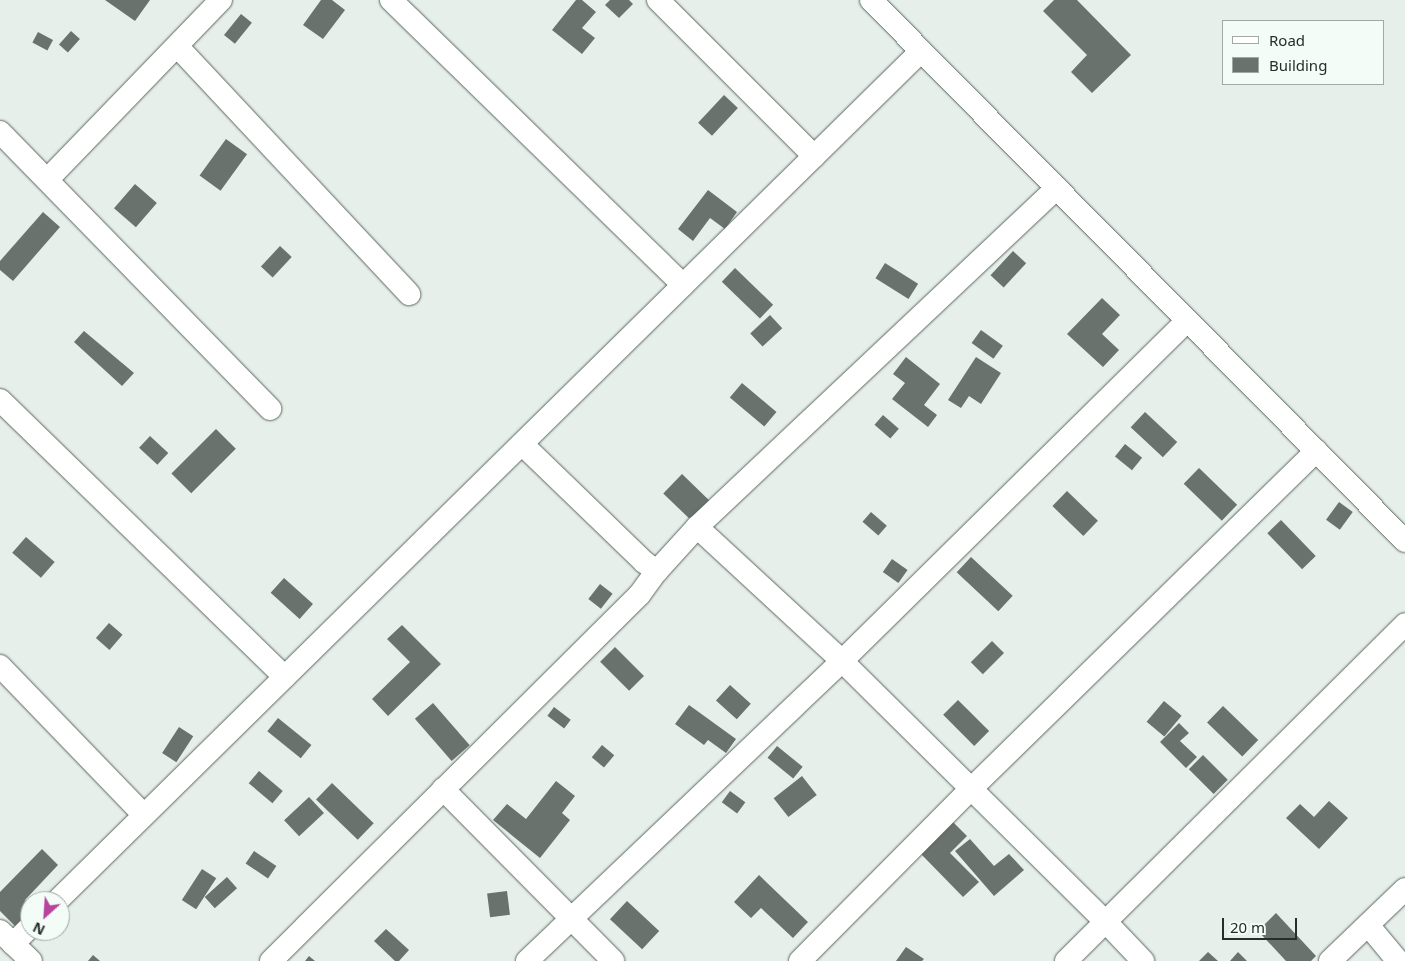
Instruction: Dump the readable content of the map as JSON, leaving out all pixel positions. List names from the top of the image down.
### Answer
{
  "legend": ["Road", "Building"],
  "scale_bar": "20 m",
  "north": "bottom left"
}
